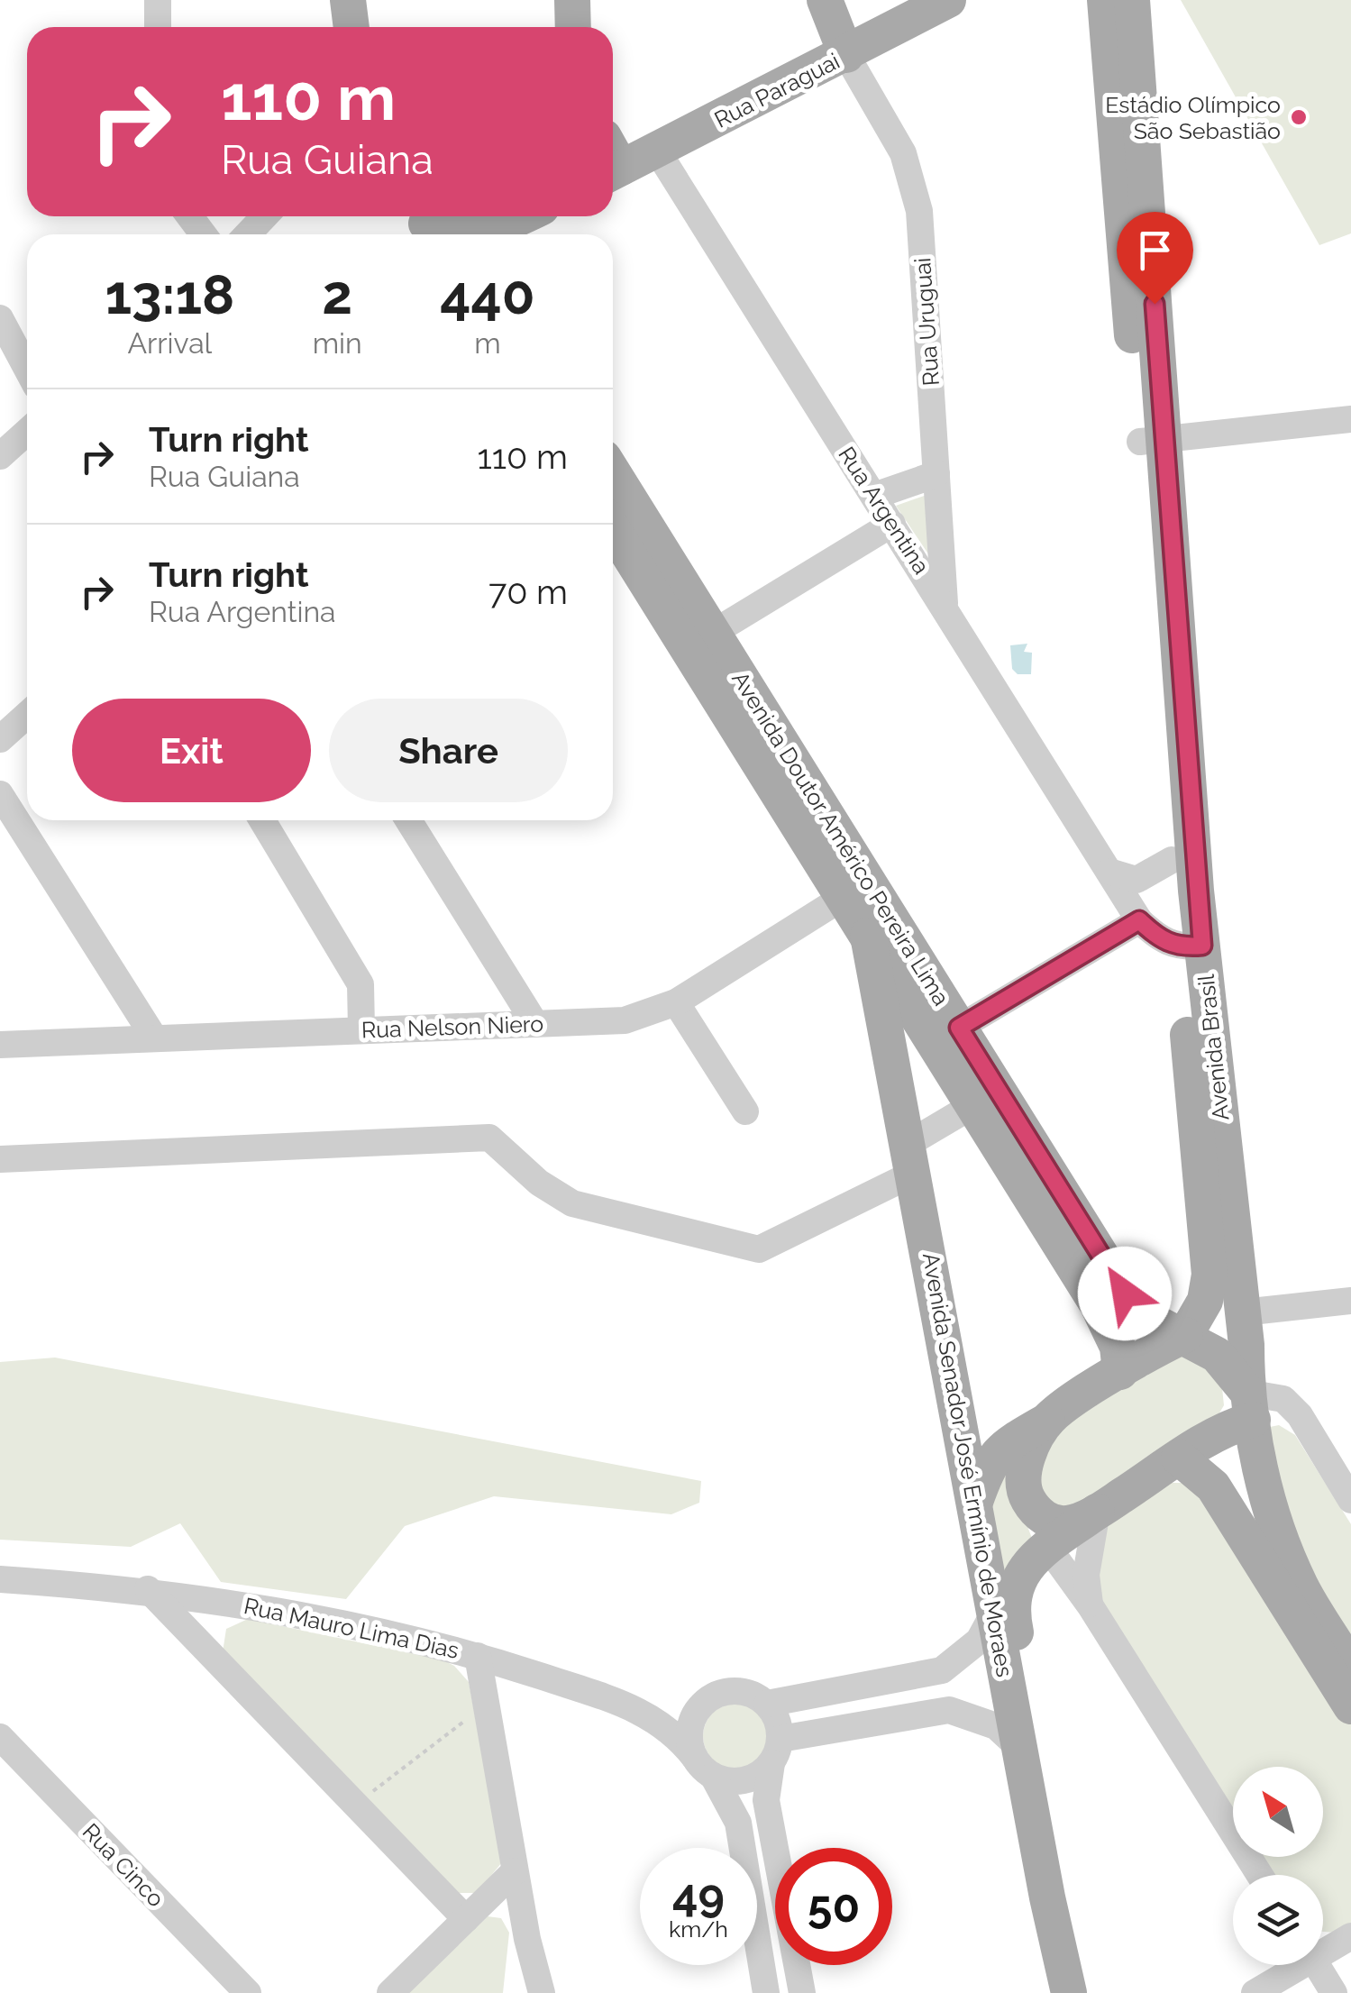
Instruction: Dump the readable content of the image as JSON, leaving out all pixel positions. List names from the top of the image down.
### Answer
{
  "streets": {
    "main road": [
      "Rua Paraguai",
      "Avenida Doutor Américo Pereira Lima",
      "Avenida Brasil",
      "Avenida Senador José Ermínio de Moraes"
    ],
    "street": [
      "Rua Uruguai",
      "Rua Argentina",
      "Rua Nelson Niero",
      "Rua Mauro Lima Dias",
      "Rua Cinco"
    ]
  },
  "crossings": [
    ["Rua Paraguai", "Rua Uruguai"],
    ["Rua Paraguai", "Rua Argentina"],
    ["Rua Uruguai", "Rua Argentina"],
    ["Rua Argentina", "Avenida Brasil"],
    ["Avenida Doutor Américo Pereira Lima", "Rua Nelson Niero"],
    ["Avenida Doutor Américo Pereira Lima", "Avenida Brasil"],
    ["Avenida Doutor Américo Pereira Lima", "Avenida Senador José Ermínio de Moraes"],
    ["Avenida Brasil", "Avenida Senador José Ermínio de Moraes"]
  ],
  "places": ["Estádio Olímpico São Sebastião"],
  "north": "top left",
  "page": {
    "turn": ["110 m", "Rua Guiana"],
    "eta": [
      "13:18",
      "Arrival",
      "2",
      "min",
      "440",
      "m"
    ],
    "list": [
      {
        "name": "Turn right",
        "note": "Rua Guiana",
        "value": "110 m"
      },
      {
        "name": "Turn right",
        "note": "Rua Argentina",
        "value": "70 m"
      }
    ],
    "buttons": ["Exit", "Share"],
    "speed": "49 km/h",
    "limit": "50"
  }
}
